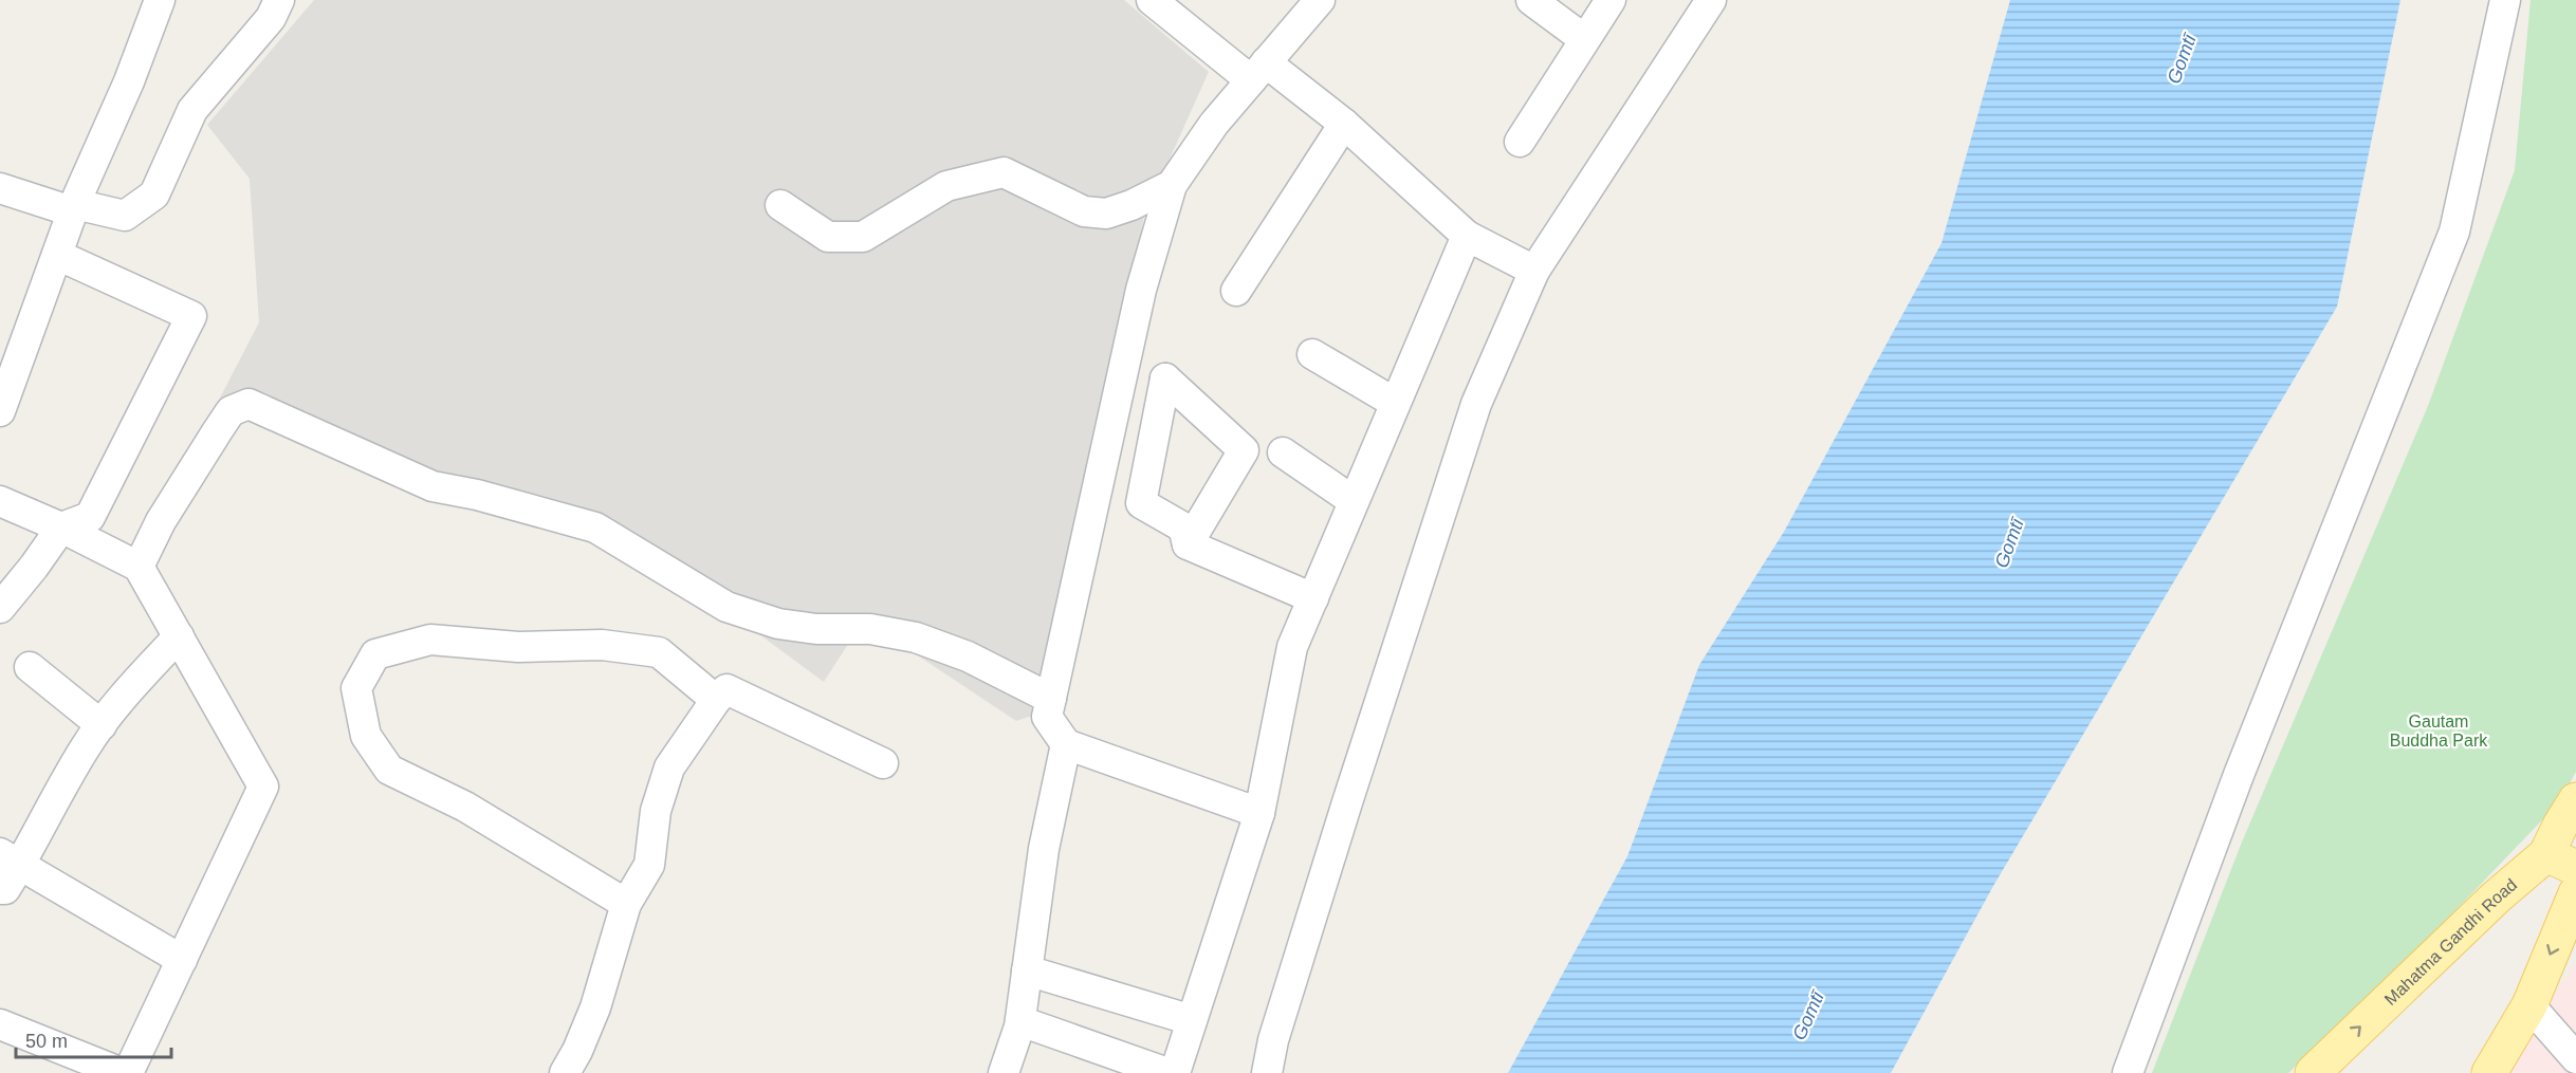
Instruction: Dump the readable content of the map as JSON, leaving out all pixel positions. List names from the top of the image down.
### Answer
{
  "streets": {
    "main road": ["Mahatma Gandhi Road"]
  },
  "one_way": ["Mahatma Gandhi Road"],
  "water": ["Gomtī"],
  "parks": ["Gautam Buddha Park"],
  "scale_bar": "50 m"
}
